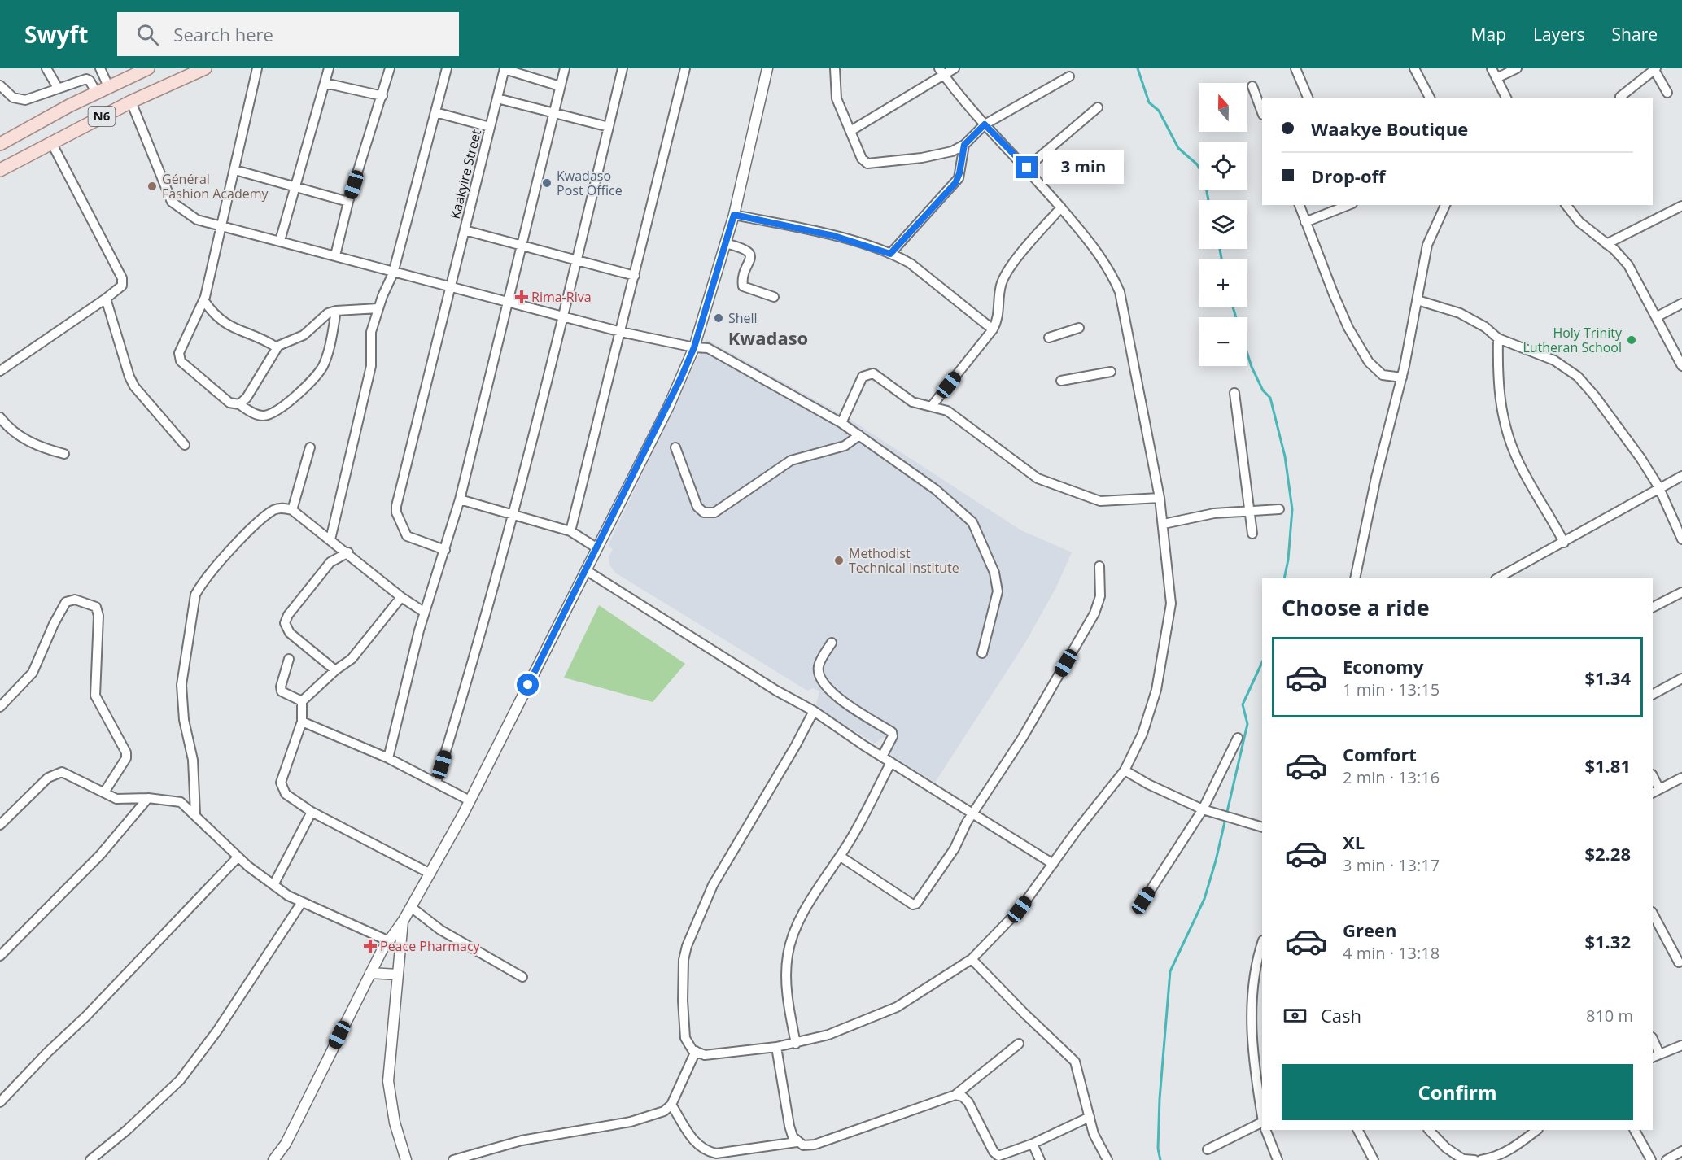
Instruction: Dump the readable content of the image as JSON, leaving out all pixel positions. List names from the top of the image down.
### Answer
{
  "streets": {
    "main road": ["N6"],
    "street": ["Kaakyire Street"]
  },
  "districts": ["Kwadaso"],
  "places": {
    "other": [
      "Kwadaso Post Office",
      "Général Fashion Academy",
      "Shell",
      "Holy Trinity Lutheran School",
      "Methodist Technical Institute"
    ],
    "health": ["Rima-Riva", "Peace Pharmacy"]
  },
  "north": "top",
  "page": {
    "header": "Swyft",
    "search": "Search here",
    "nav": ["Map", "Layers", "Share"],
    "map_buttons": ["+", "−"],
    "banner": ["Waakye Boutique", "Drop-off"],
    "bubble": "3 min",
    "heading": "Choose a ride",
    "list": [
      {
        "name": "Economy",
        "note": "1 min · 13:15",
        "value": "$1.34"
      },
      {
        "name": "Comfort",
        "note": "2 min · 13:16",
        "value": "$1.81"
      },
      {
        "name": "XL",
        "note": "3 min · 13:17",
        "value": "$2.28"
      },
      {
        "name": "Green",
        "note": "4 min · 13:18",
        "value": "$1.32"
      }
    ],
    "pay": ["Cash", "810 m"],
    "buttons": "Confirm"
  }
}
